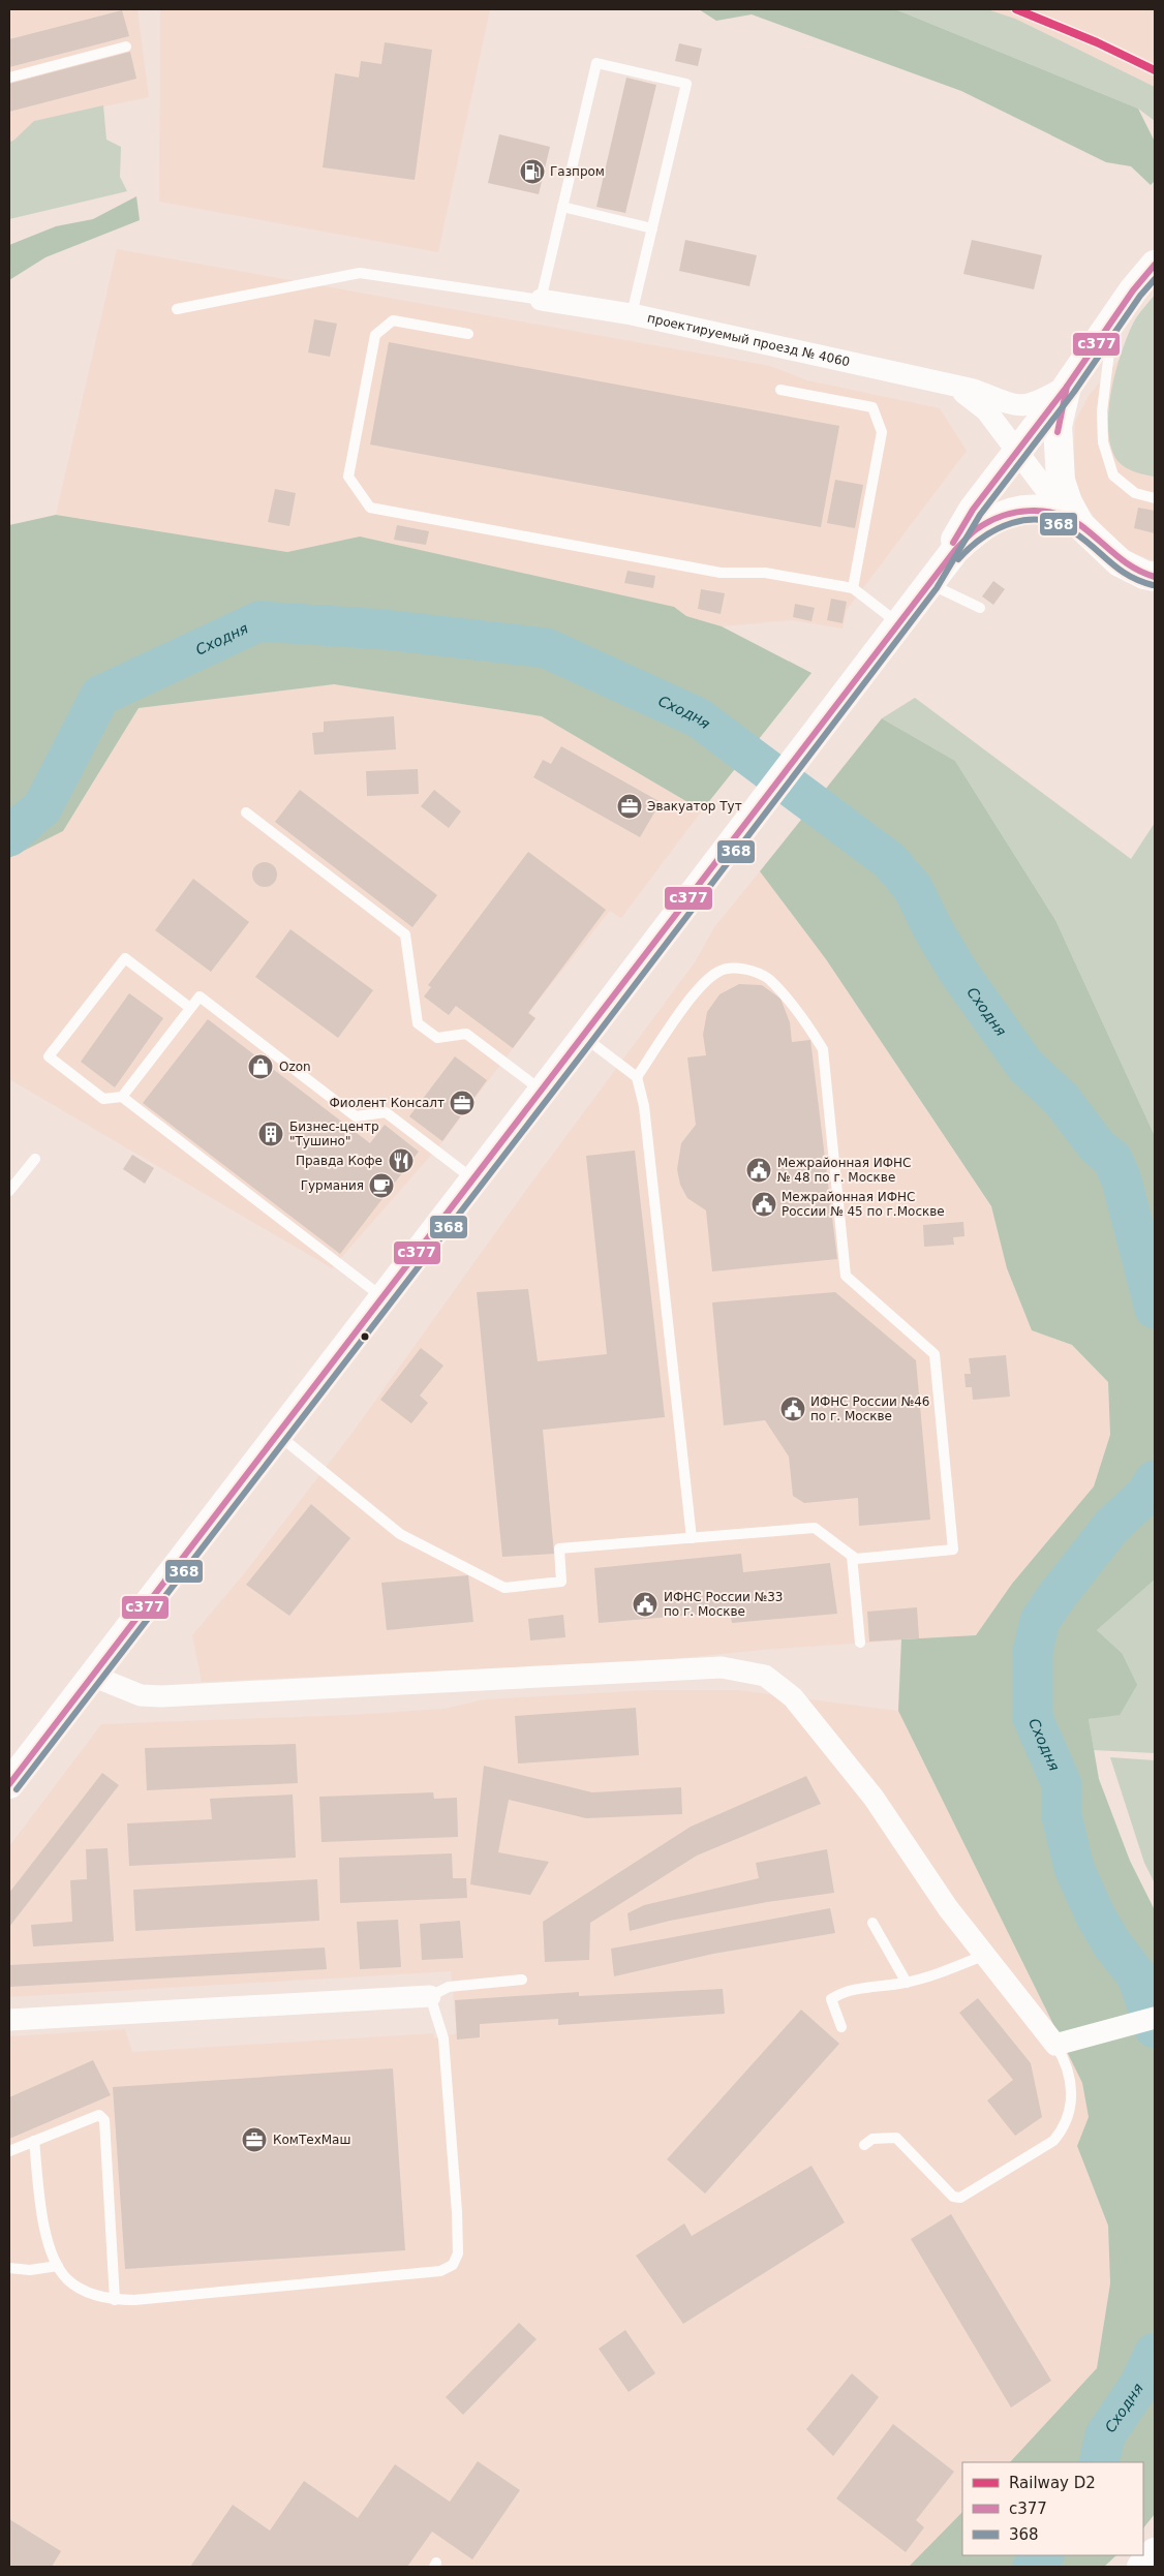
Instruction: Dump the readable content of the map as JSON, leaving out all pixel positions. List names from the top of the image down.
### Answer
{
  "streets": {
    "street": ["проектируемый проезд № 4060"]
  },
  "water": ["Сходня"],
  "places": {
    "fuel station": ["Газпром"],
    "office": ["Эвакуатор Тут", "Фиолент Консалт", "КомТехМаш"],
    "shop": ["Ozon"],
    "building": ["Бизнес-центр \"Тушино\""],
    "restaurant": ["Правда Кофе"],
    "public building": [
      "Межрайонная ИФНС № 48 по г. Москве",
      "Межрайонная ИФНС России № 45 по г.Москве",
      "ИФНС России №46 по г. Москве",
      "ИФНС России №33 по г. Москве"
    ],
    "cafe": ["Гурмания"]
  },
  "lines": ["rail line D2", "transit line с377", "transit line 368"],
  "legend": ["Railway D2", "с377", "368"]
}
